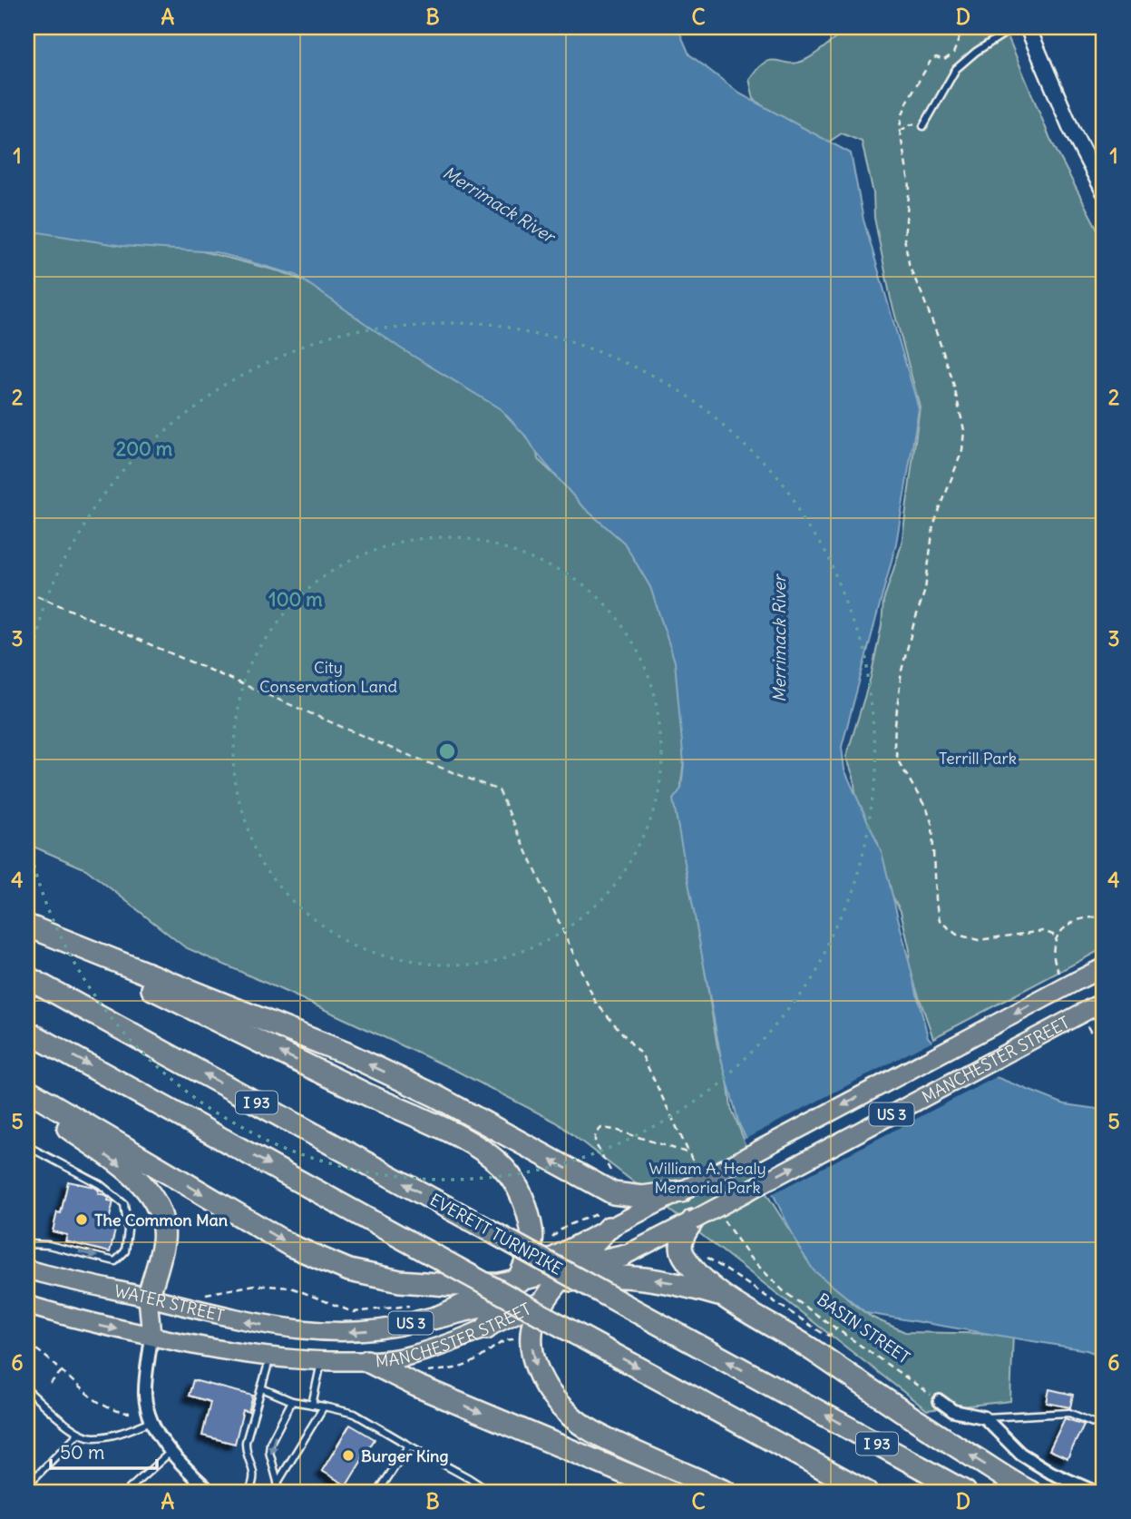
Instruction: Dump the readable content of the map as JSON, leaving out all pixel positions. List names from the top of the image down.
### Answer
{
  "streets": {
    "highway": ["I 93", "EVERETT TURNPIKE"],
    "main road": ["MANCHESTER STREET", "US 3", "WATER STREET"],
    "path": ["BASIN STREET"]
  },
  "crossings": [
    ["MANCHESTER STREET", "US 3"],
    ["MANCHESTER STREET", "WATER STREET"]
  ],
  "water": ["Merrimack River"],
  "parks": ["City Conservation Land", "Terrill Park", "William A. Healy Memorial Park"],
  "places": ["The Common Man", "Burger King"],
  "scale_bar": "50 m",
  "grid": {
    "columns": [
      "A",
      "B",
      "C",
      "D"
    ],
    "rows": [
      "1",
      "2",
      "3",
      "4",
      "5",
      "6"
    ]
  },
  "rings": ["200 m", "100 m"]
}
